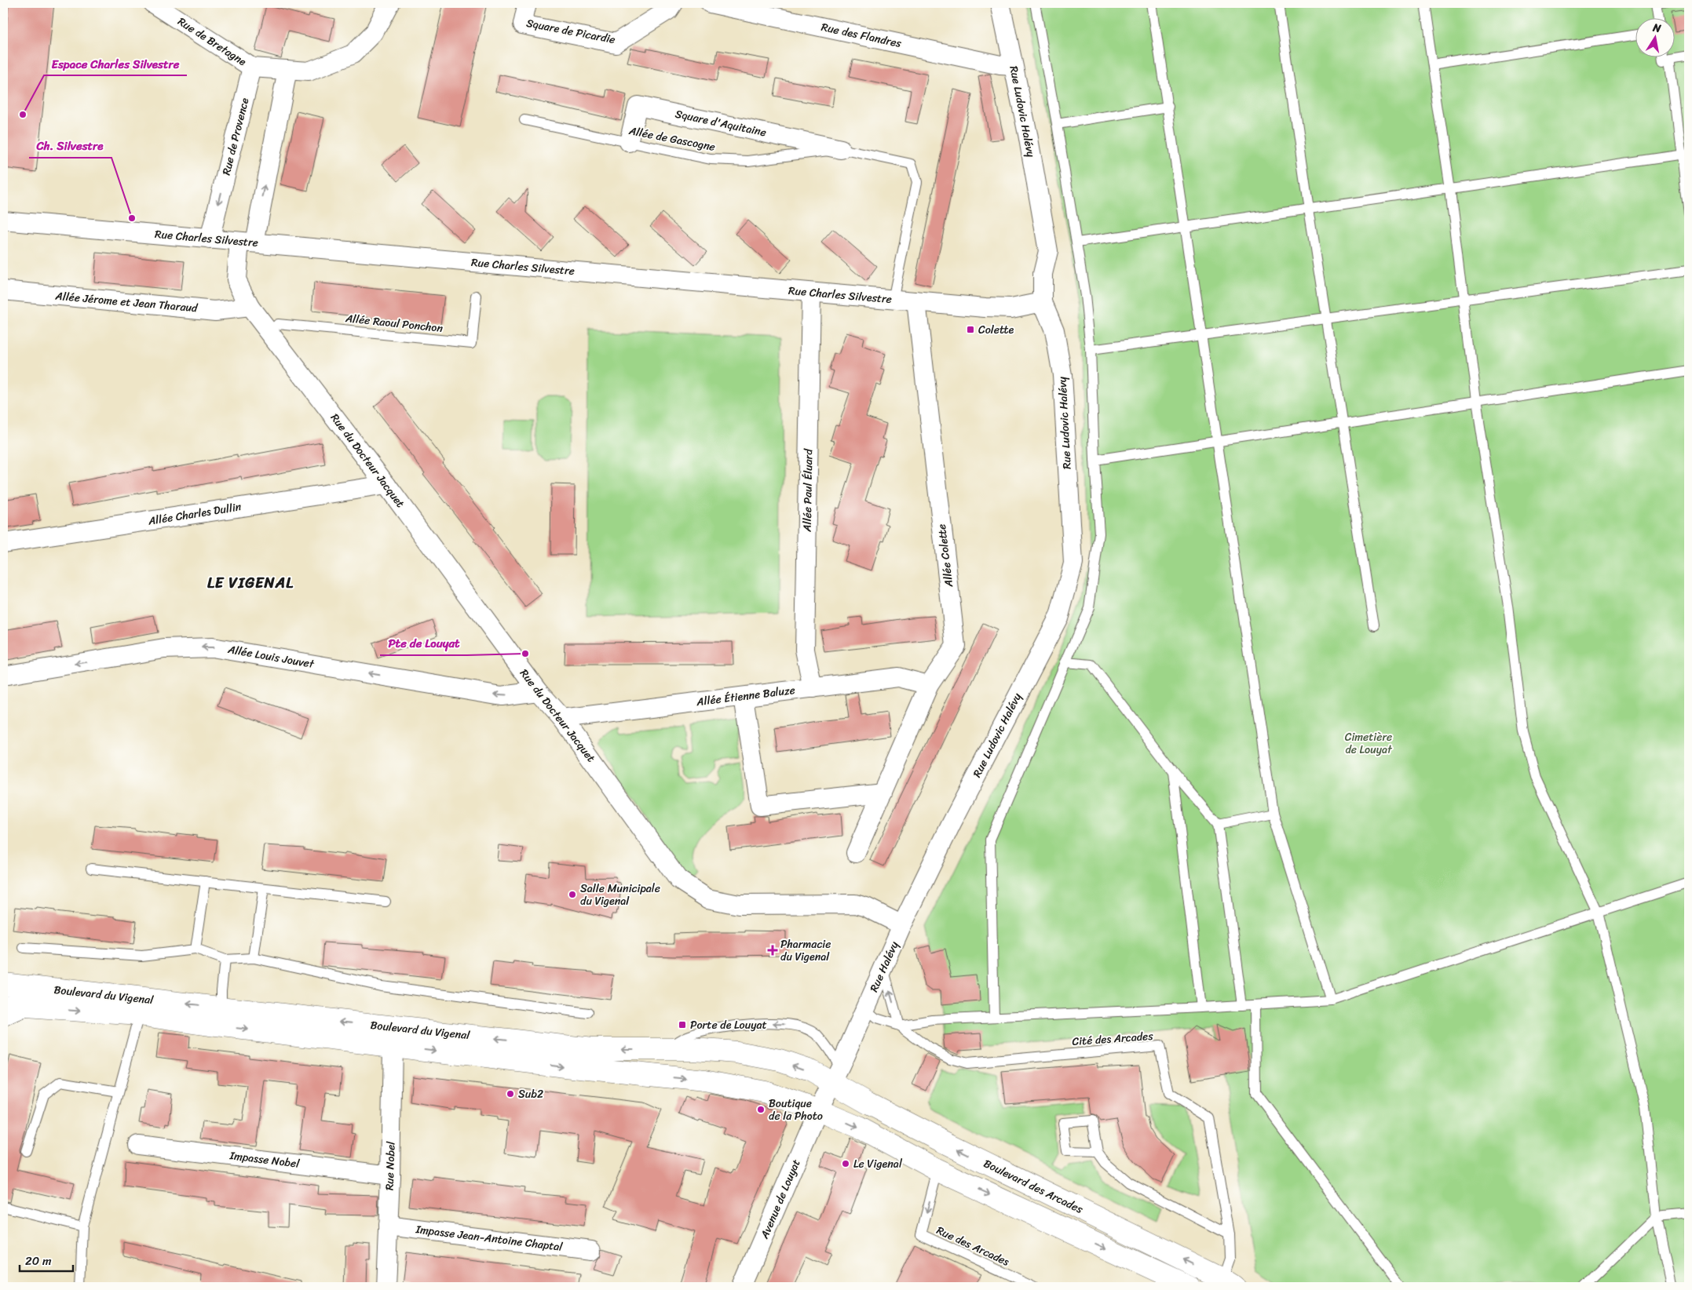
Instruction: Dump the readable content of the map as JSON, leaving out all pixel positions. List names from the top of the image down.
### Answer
{
  "streets": {
    "main road": ["Boulevard du Vigenal", "Boulevard des Arcades"],
    "street": [
      "Square de Picardie",
      "Rue des Flandres",
      "Rue de Bretagne",
      "Rue Ludovic Halévy",
      "Square d'Aquitaine",
      "Rue de Provence",
      "Rue Charles Silvestre",
      "Allée Jérome et Jean Tharaud",
      "Rue du Docteur Jacquet",
      "Allée Paul Éluard",
      "Allée Charles Dullin",
      "Allée Colette",
      "Allée Louis Jouvet",
      "Allée Étienne Baluze",
      "Rue Halévy",
      "Impasse Nobel",
      "Rue Nobel",
      "Avenue de Louyat",
      "Impasse Jean-Antoine Chaptal"
    ],
    "lane": [
      "Allée de Gascogne",
      "Allée Raoul Ponchon",
      "Cité des Arcades",
      "Rue des Arcades"
    ]
  },
  "crossings": [
    ["Rue des Flandres", "Rue Ludovic Halévy"],
    ["Rue de Bretagne", "Rue de Provence"],
    ["Rue Ludovic Halévy", "Rue Charles Silvestre"],
    ["Rue Ludovic Halévy", "Rue Halévy"],
    ["Square d'Aquitaine", "Allée de Gascogne"],
    ["Rue de Provence", "Rue Charles Silvestre"],
    ["Allée de Gascogne", "Rue Charles Silvestre"],
    ["Rue Charles Silvestre", "Rue du Docteur Jacquet"],
    ["Rue Charles Silvestre", "Allée Paul Éluard"],
    ["Rue Charles Silvestre", "Allée Colette"],
    ["Allée Jérome et Jean Tharaud", "Rue du Docteur Jacquet"],
    ["Allée Raoul Ponchon", "Rue du Docteur Jacquet"],
    ["Rue du Docteur Jacquet", "Allée Charles Dullin"],
    ["Rue du Docteur Jacquet", "Allée Louis Jouvet"],
    ["Rue du Docteur Jacquet", "Allée Étienne Baluze"],
    ["Rue du Docteur Jacquet", "Rue Halévy"],
    ["Allée Paul Éluard", "Allée Étienne Baluze"],
    ["Allée Colette", "Allée Étienne Baluze"],
    ["Rue Halévy", "Boulevard du Vigenal"],
    ["Rue Halévy", "Boulevard des Arcades"],
    ["Rue Halévy", "Avenue de Louyat"],
    ["Boulevard du Vigenal", "Rue Nobel"],
    ["Boulevard du Vigenal", "Boulevard des Arcades"],
    ["Boulevard du Vigenal", "Avenue de Louyat"],
    ["Cité des Arcades", "Boulevard des Arcades"],
    ["Impasse Nobel", "Rue Nobel"],
    ["Rue Nobel", "Impasse Jean-Antoine Chaptal"]
  ],
  "one_way": ["Allée Louis Jouvet"],
  "districts": ["LE VIGENAL"],
  "parks": ["Cimetière de Louyat"],
  "places": {
    "other": [
      "Espace Charles Silvestre",
      "Ch. Silvestre",
      "Pte de Louyat",
      "Salle Municipale du Vigenal",
      "Sub2",
      "Boutique de la Photo",
      "Le Vigenal"
    ],
    "transit": ["Colette", "Porte de Louyat"],
    "health": ["Pharmacie du Vigenal"]
  },
  "scale_bar": "20 m",
  "north": "top"
}
